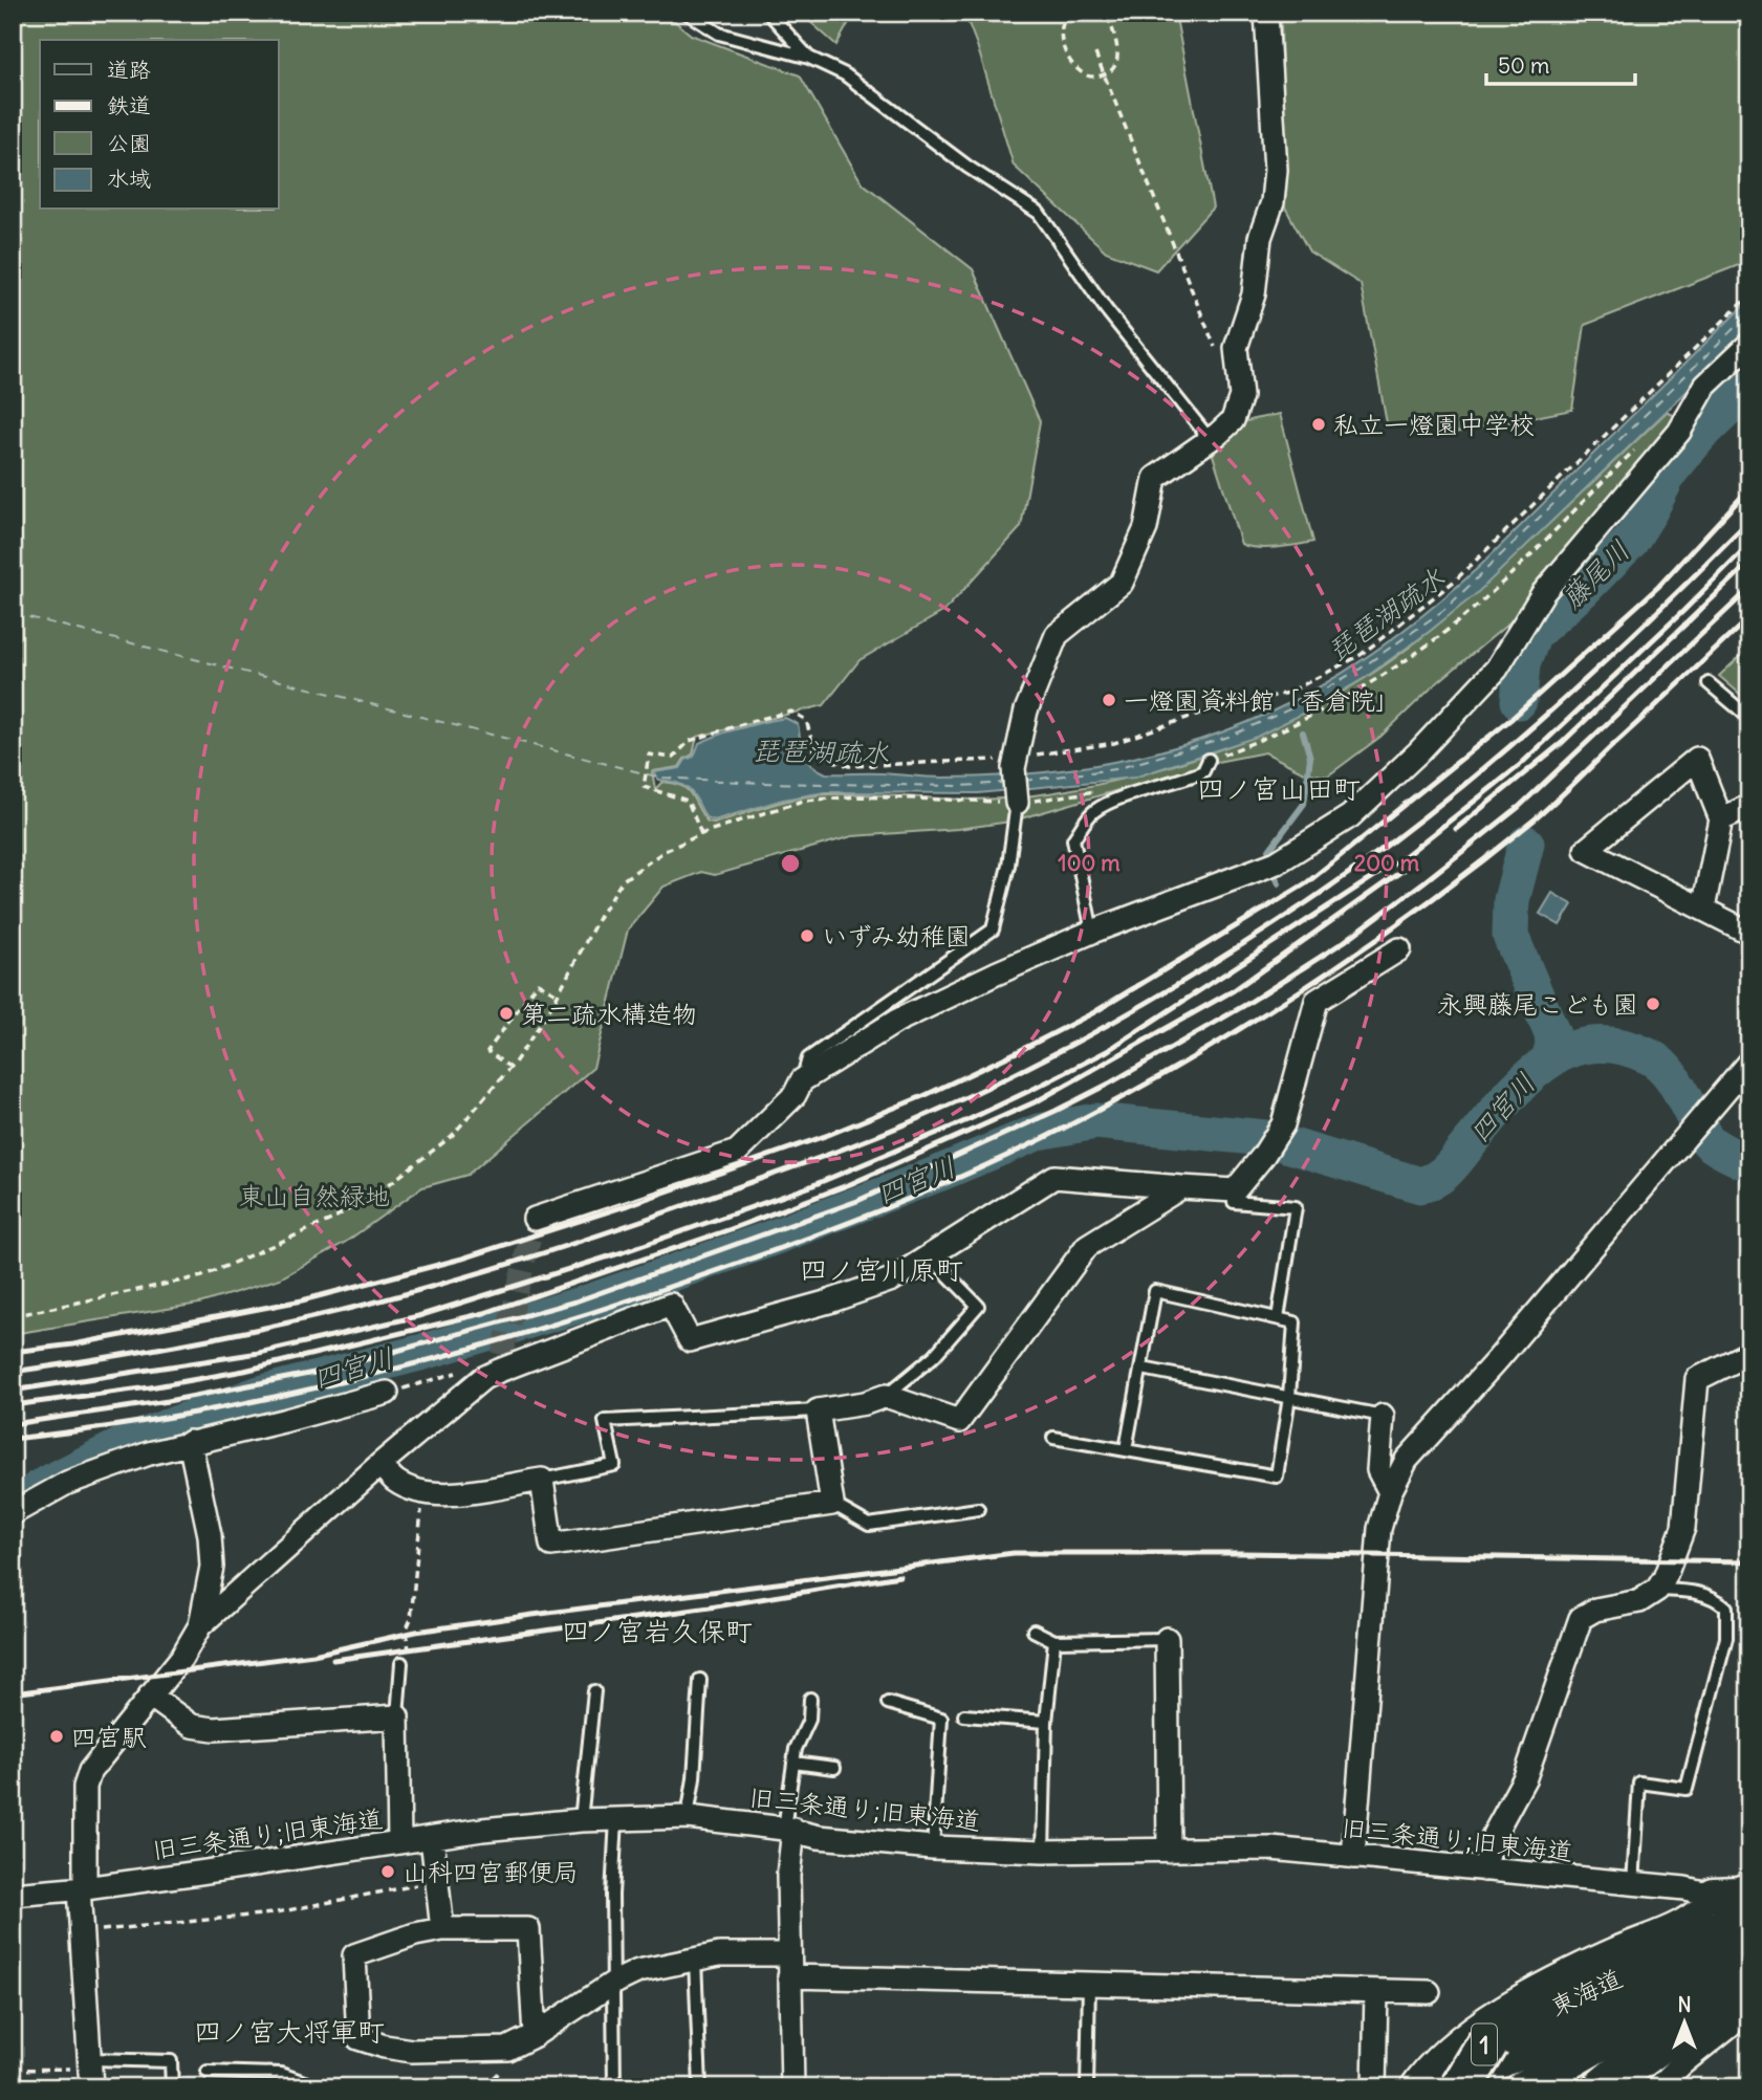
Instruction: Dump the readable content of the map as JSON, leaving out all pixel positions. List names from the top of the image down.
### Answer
{
  "streets": {
    "highway": ["東海道", "1"],
    "street": ["旧三条通り;旧東海道"]
  },
  "crossings": [
    ["旧三条通り;旧東海道", "東海道"]
  ],
  "districts": [
    "四ノ宮山田町",
    "四ノ宮川原町",
    "四ノ宮岩久保町",
    "四ノ宮大将軍町"
  ],
  "water": ["藤尾川", "琵琶湖疏水", "四宮川"],
  "parks": ["東山自然緑地"],
  "places": [
    "私立一燈園中学校",
    "一燈園資料館「香倉院」",
    "いずみ幼稚園",
    "永興藤尾こども園",
    "第二疏水構造物",
    "四宮駅",
    "山科四宮郵便局"
  ],
  "legend": [
    "道路",
    "鉄道",
    "公園",
    "水域"
  ],
  "scale_bar": "50 m",
  "north": "top",
  "rings": ["100 m", "200 m"]
}
